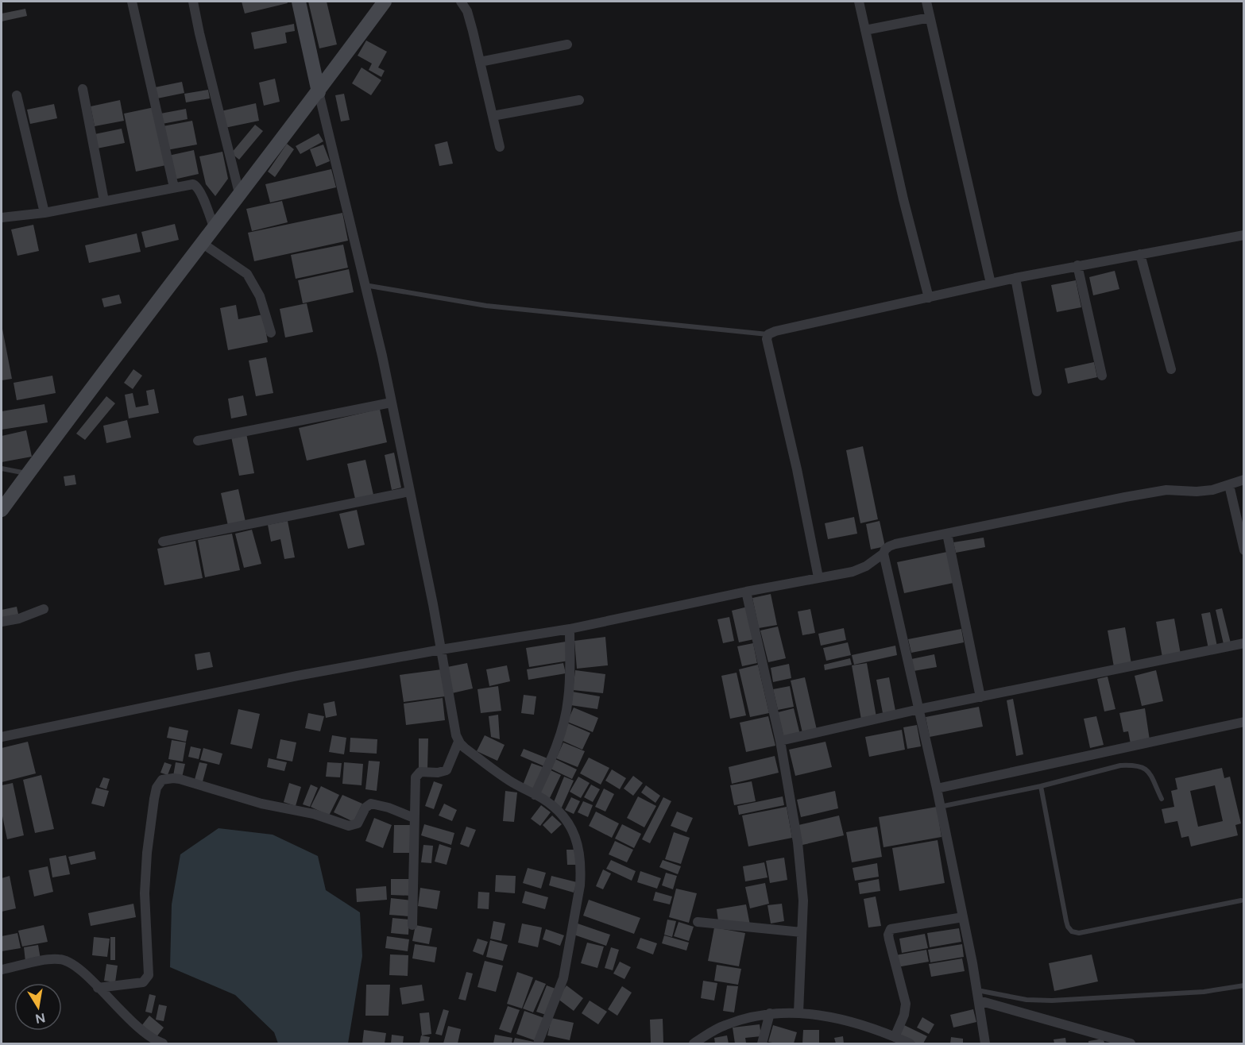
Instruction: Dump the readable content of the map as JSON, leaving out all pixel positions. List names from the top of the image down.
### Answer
{
  "north": "bottom"
}
